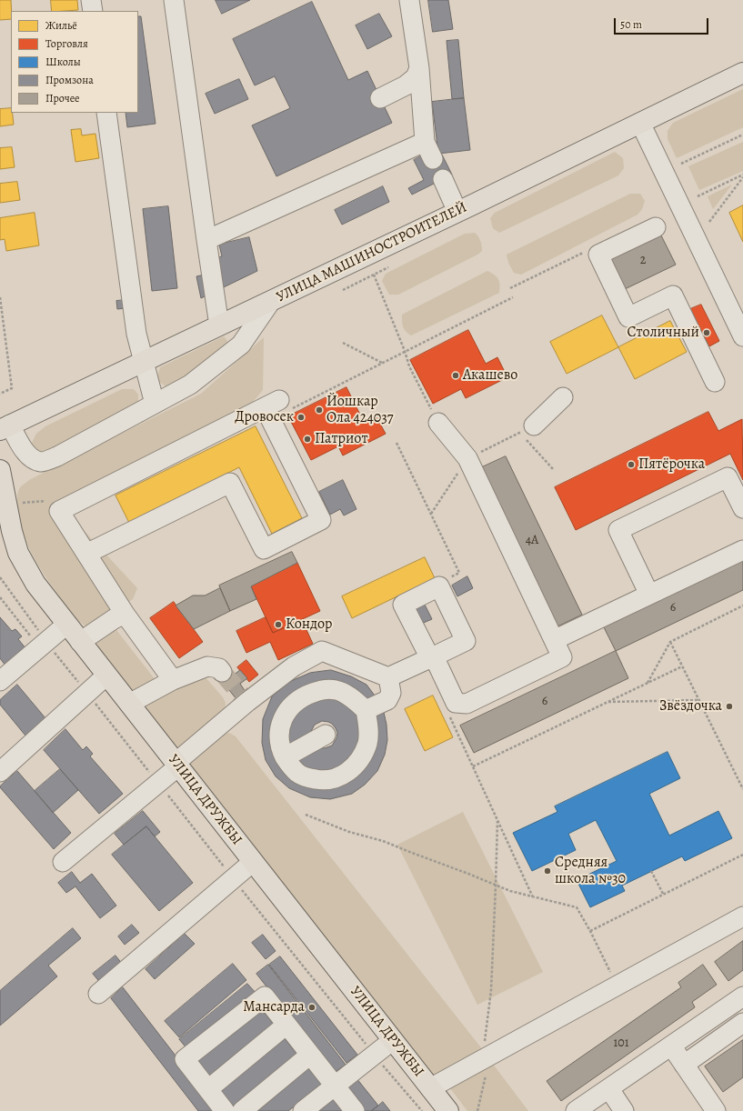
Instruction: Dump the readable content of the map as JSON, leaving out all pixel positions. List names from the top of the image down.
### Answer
{
  "streets": {
    "main road": ["УЛИЦА МАШИНОСТРОИТЕЛЕЙ", "УЛИЦА ДРУЖБЫ"]
  },
  "places": [
    "Столичный",
    "Акашево",
    "Йошкар Ола 424037",
    "Дровосек",
    "Патриот",
    "Пятёрочка",
    "Кондор",
    "Звёздочка",
    "Средняя школа №30",
    "Мансарда"
  ],
  "house_numbers": [
    "2",
    "4А",
    "6",
    "6",
    "101"
  ],
  "legend": [
    "Жильё",
    "Торговля",
    "Школы",
    "Промзона",
    "Прочее"
  ],
  "scale_bar": "50 m"
}
